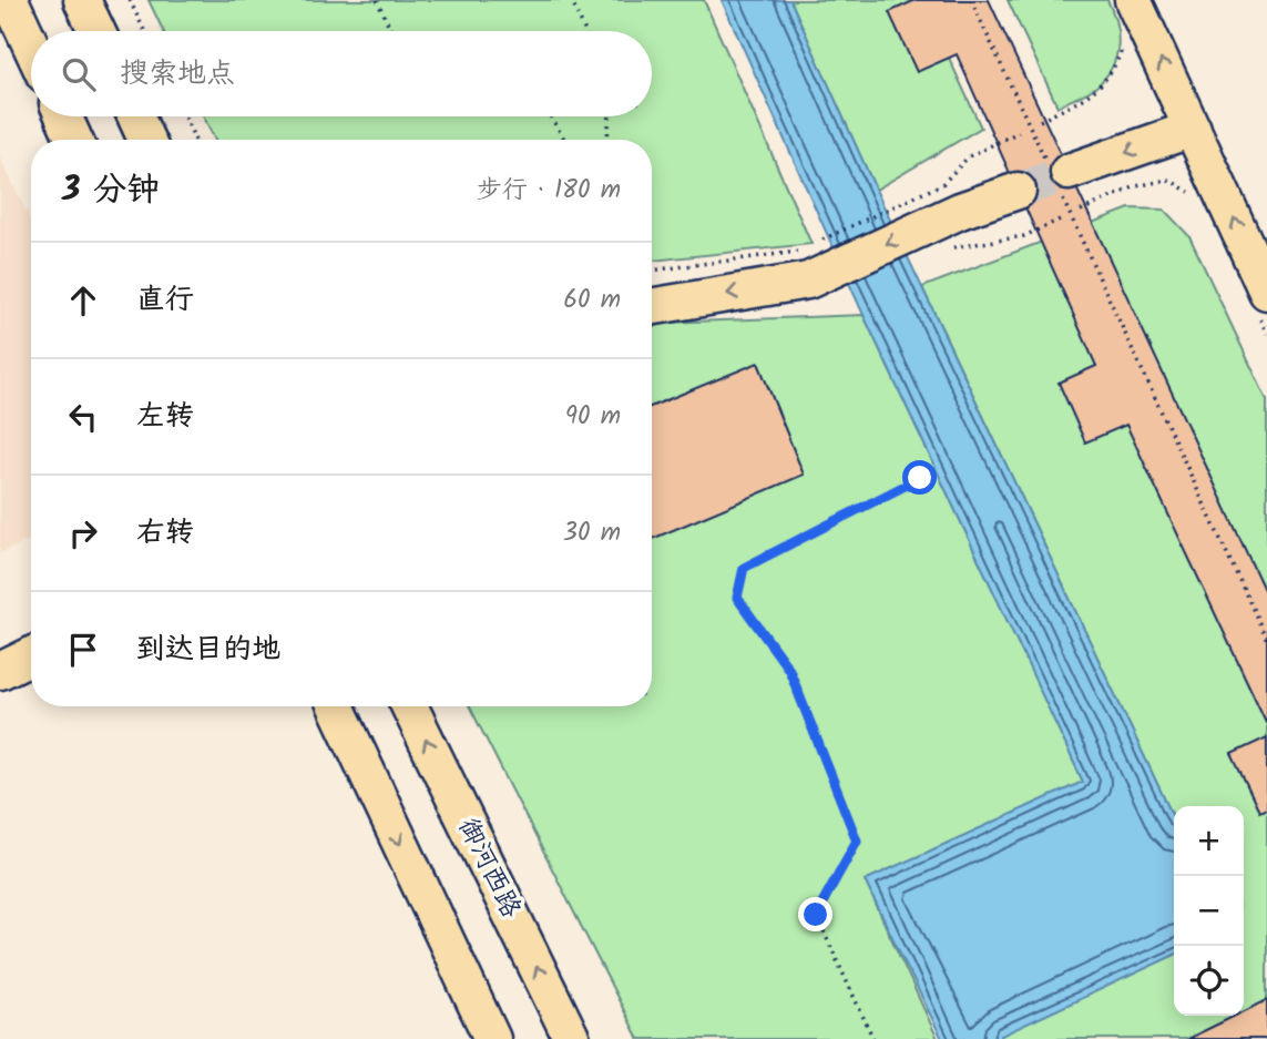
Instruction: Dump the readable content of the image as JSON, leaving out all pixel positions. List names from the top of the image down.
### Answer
{
  "streets": {
    "main road": ["御河西路"]
  },
  "page": {
    "search": "搜索地点",
    "heading": ["3 分钟", "步行 · 180 m"],
    "list": [
      ["直行", "60 m"],
      ["左转", "90 m"],
      ["右转", "30 m"],
      "到达目的地"
    ],
    "map_buttons": ["+", "−"]
  }
}
